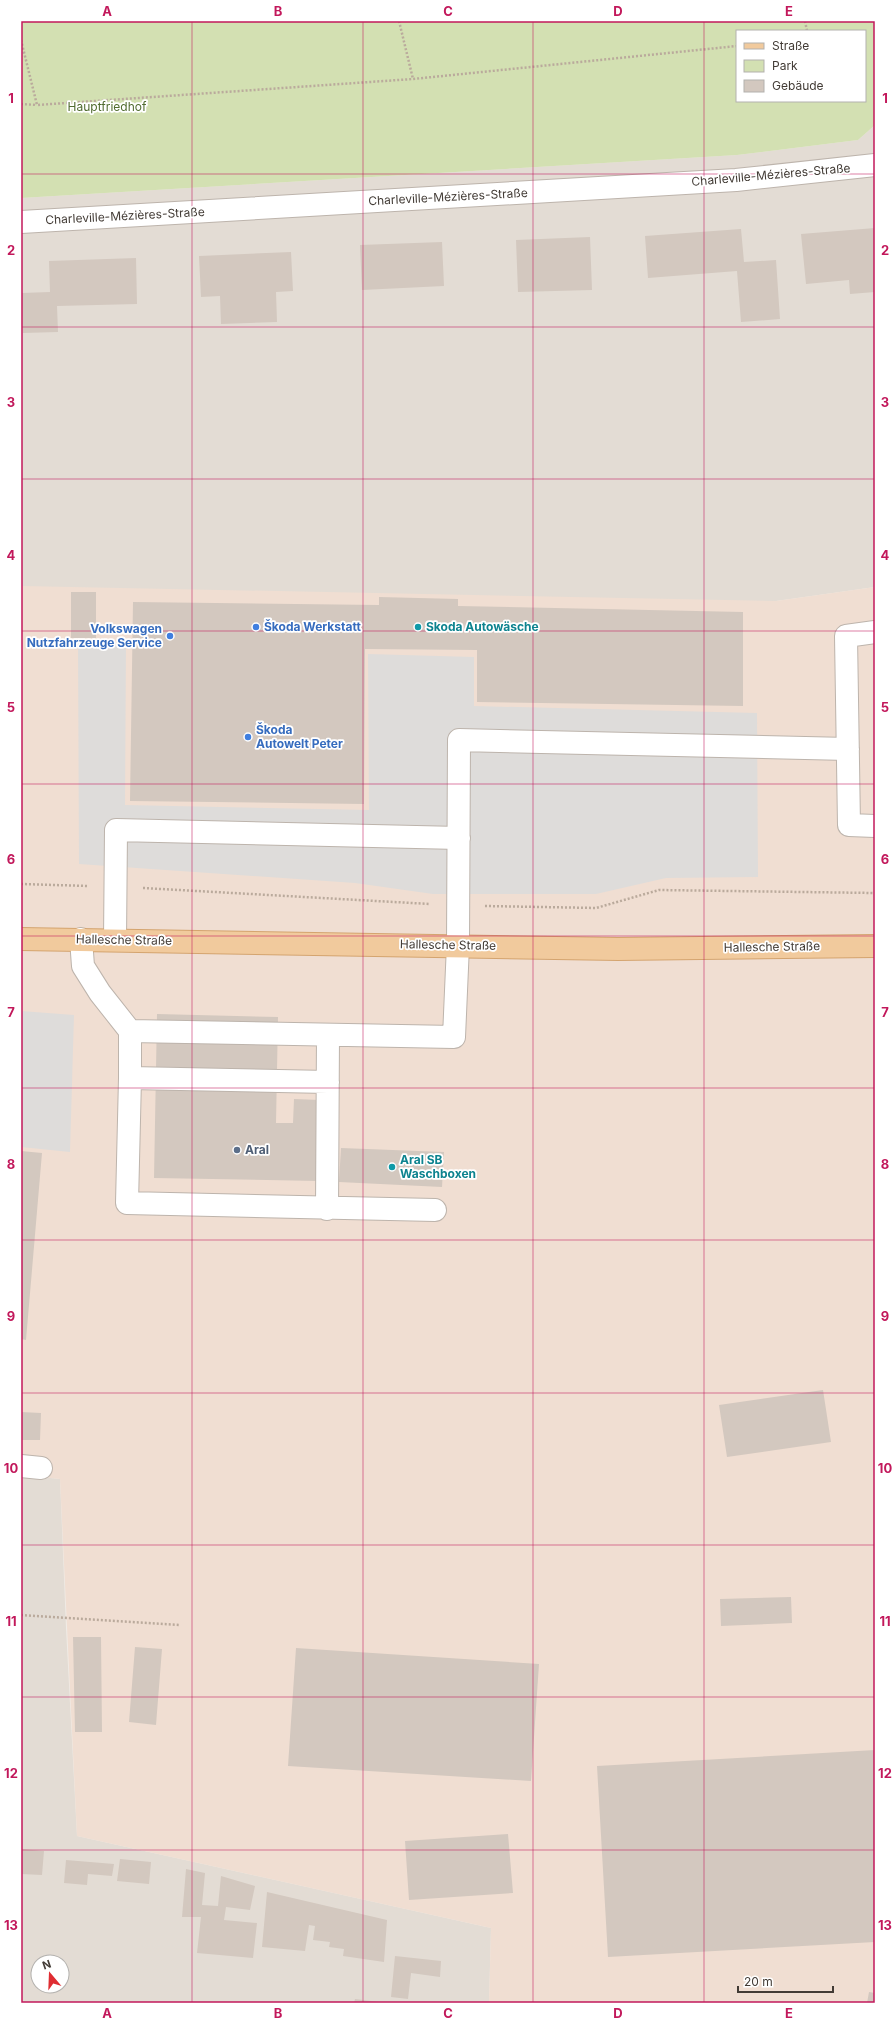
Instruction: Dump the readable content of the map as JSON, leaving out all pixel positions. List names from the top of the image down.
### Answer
{
  "streets": {
    "main road": ["Hallesche Straße"],
    "street": ["Charleville-Mézières-Straße"]
  },
  "parks": ["Hauptfriedhof"],
  "places": [
    "Škoda Werkstatt",
    "Skoda Autowäsche",
    "Volkswagen Nutzfahrzeuge Service",
    "Škoda Autowelt Peter",
    "Aral",
    "Aral SB Waschboxen"
  ],
  "legend": ["Straße", "Park", "Gebäude"],
  "scale_bar": "20 m",
  "north": "top",
  "grid": {
    "columns": [
      "A",
      "B",
      "C",
      "D",
      "E"
    ],
    "rows": [
      "1",
      "2",
      "3",
      "4",
      "5",
      "6",
      "7",
      "8",
      "9",
      "10",
      "11",
      "12",
      "13"
    ]
  }
}
